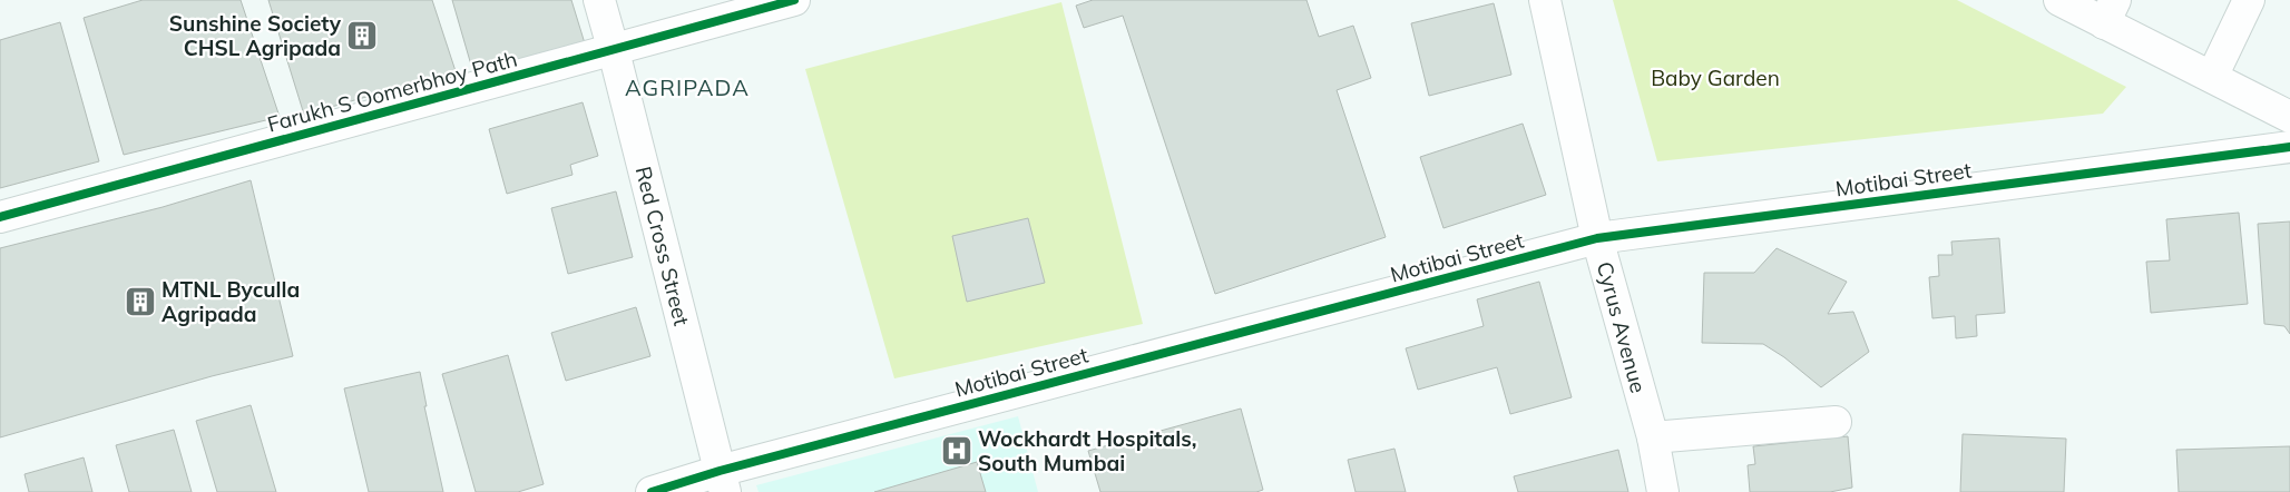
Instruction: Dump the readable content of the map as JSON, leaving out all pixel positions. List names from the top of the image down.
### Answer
{
  "streets": {
    "street": [
      "Farukh S Oomerbhoy Path",
      "Motibai Street",
      "Red Cross Street",
      "Cyrus Avenue"
    ]
  },
  "crossings": [
    ["Farukh S Oomerbhoy Path", "Red Cross Street"],
    ["Motibai Street", "Red Cross Street"],
    ["Motibai Street", "Cyrus Avenue"]
  ],
  "districts": ["AGRIPADA"],
  "parks": ["Baby Garden"],
  "places": {
    "building": ["Sunshine Society CHSL Agripada", "MTNL Byculla Agripada"],
    "hospital": ["Wockhardt Hospitals, South Mumbai"]
  }
}
